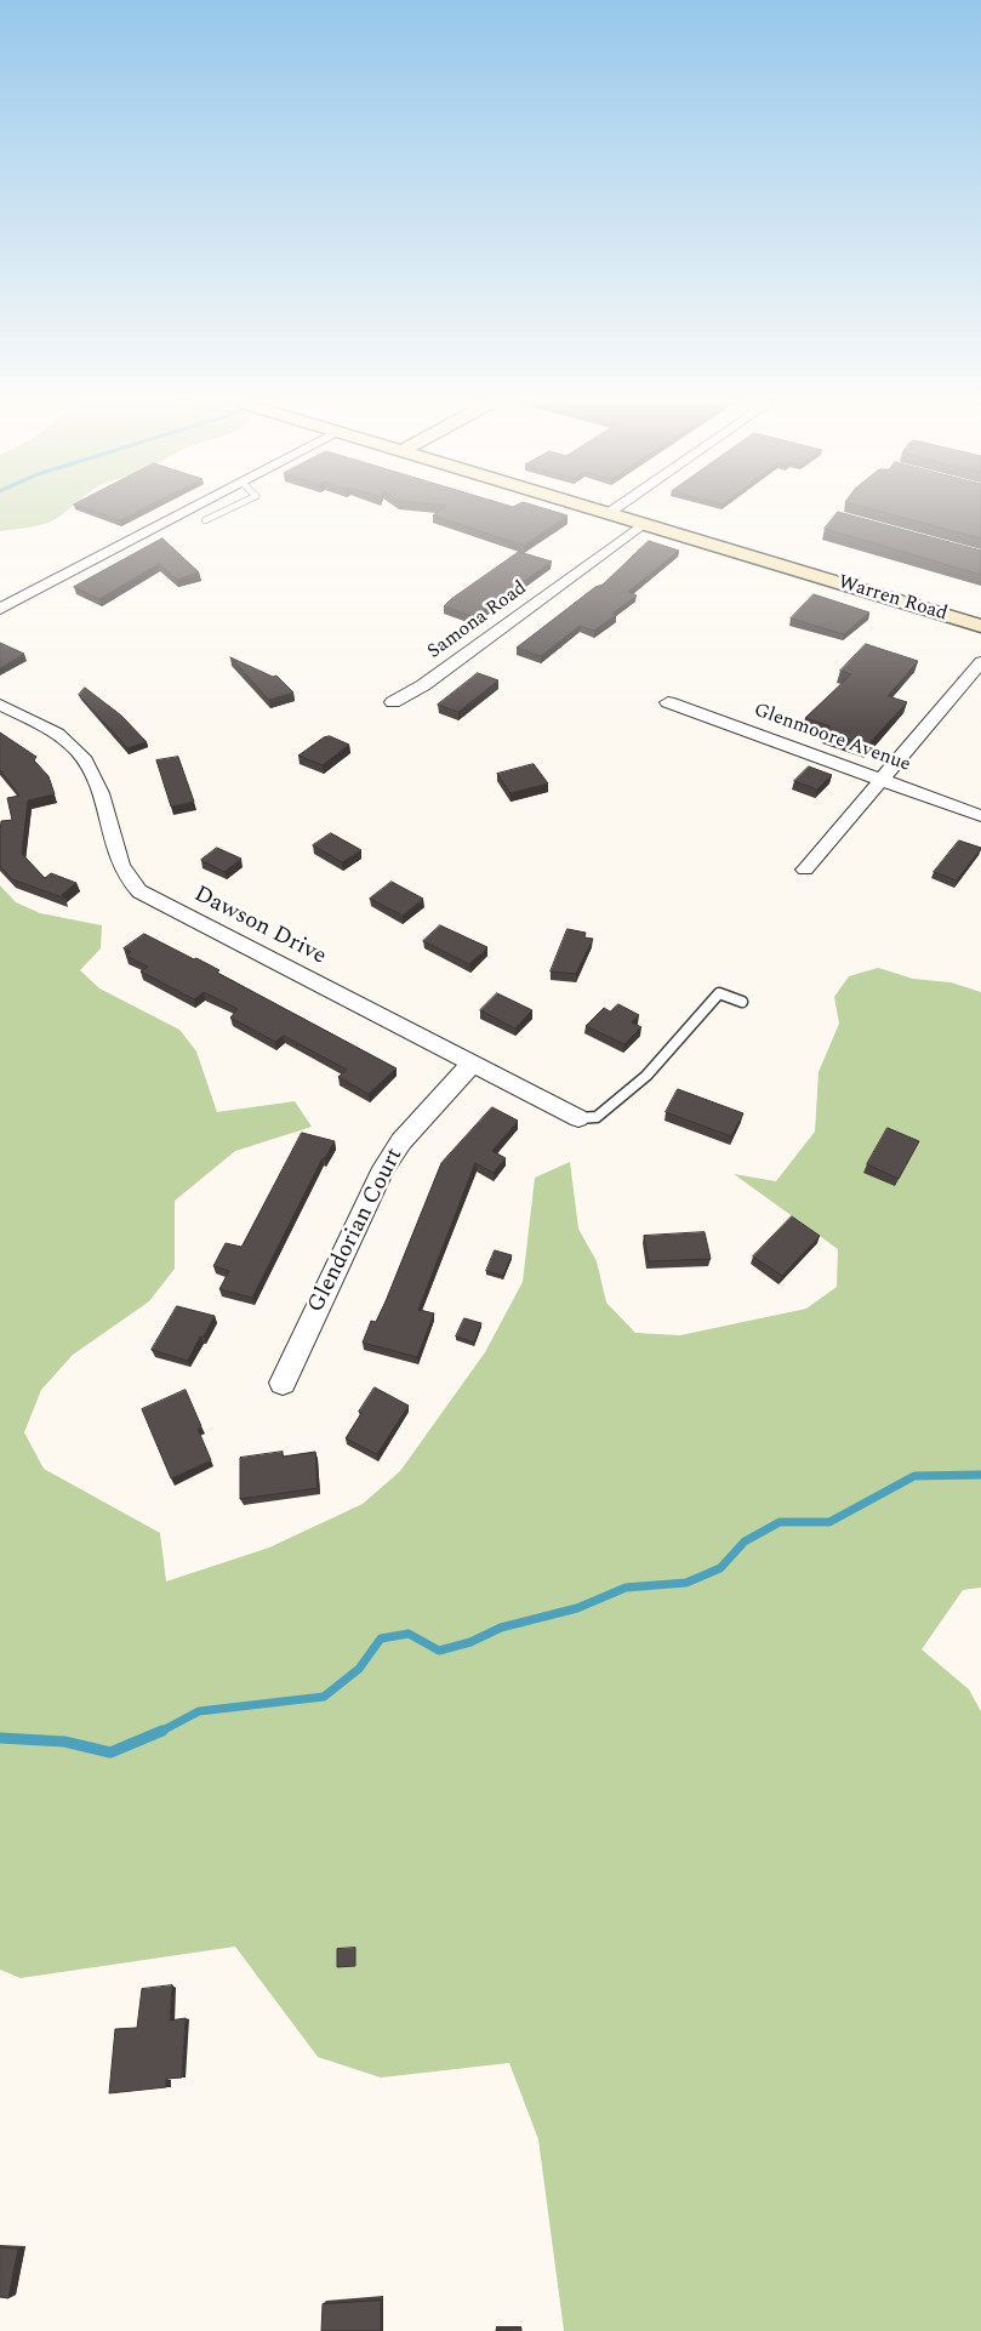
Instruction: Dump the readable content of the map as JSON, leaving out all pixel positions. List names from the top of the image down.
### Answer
{
  "streets": {
    "street": [
      "Warren Road",
      "Samona Road",
      "Glenmoore Avenue",
      "Dawson Drive",
      "Glendorian Court"
    ]
  },
  "crossings": [
    ["Warren Road", "Samona Road"],
    ["Dawson Drive", "Glendorian Court"]
  ]
}
